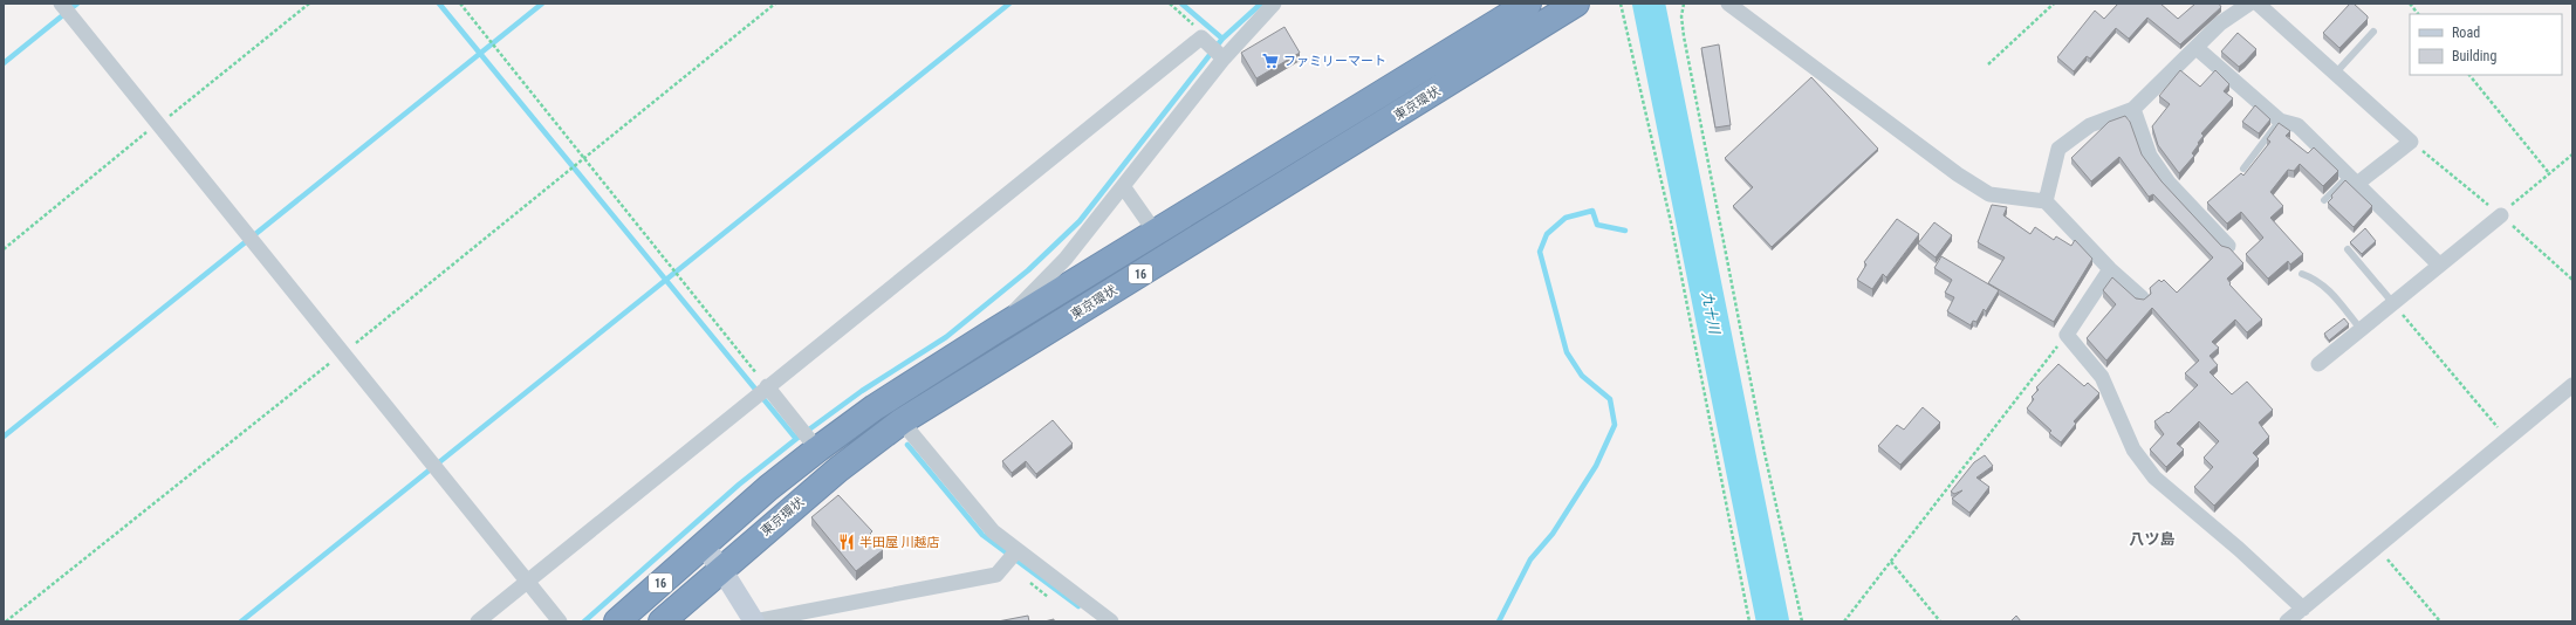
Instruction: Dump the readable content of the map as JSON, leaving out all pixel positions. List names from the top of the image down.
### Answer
{
  "streets": {
    "highway": ["東京環状", "16"]
  },
  "districts": ["八ツ島"],
  "water": ["九十川"],
  "places": {
    "supermarket": ["ファミリーマート"],
    "restaurant": ["半田屋 川越店"]
  },
  "legend": ["Road", "Building"]
}
